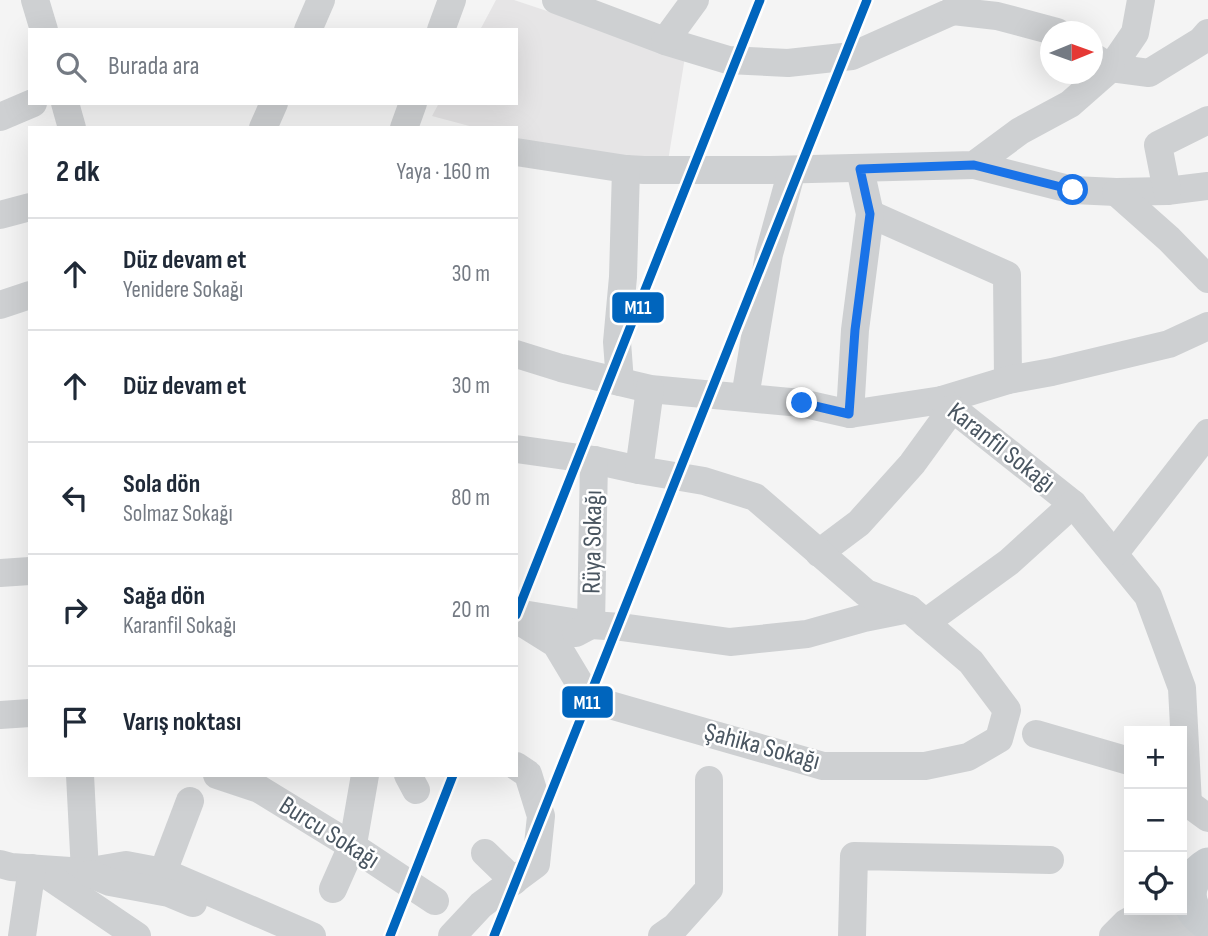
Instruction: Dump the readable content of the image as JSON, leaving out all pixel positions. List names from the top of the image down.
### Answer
{
  "streets": {
    "street": [
      "Karanfil Sokağı",
      "Rüya Sokağı",
      "Şahika Sokağı",
      "Burcu Sokağı"
    ]
  },
  "lines": ["transit line M11"],
  "north": "right",
  "page": {
    "search": "Burada ara",
    "heading": ["2 dk", "Yaya · 160 m"],
    "list": [
      ["Düz devam et", "Yenidere Sokağı", "30 m"],
      ["Düz devam et", "30 m"],
      ["Sola dön", "Solmaz Sokağı", "80 m"],
      ["Sağa dön", "Karanfil Sokağı", "20 m"],
      "Varış noktası"
    ],
    "map_buttons": ["+", "−"]
  }
}
